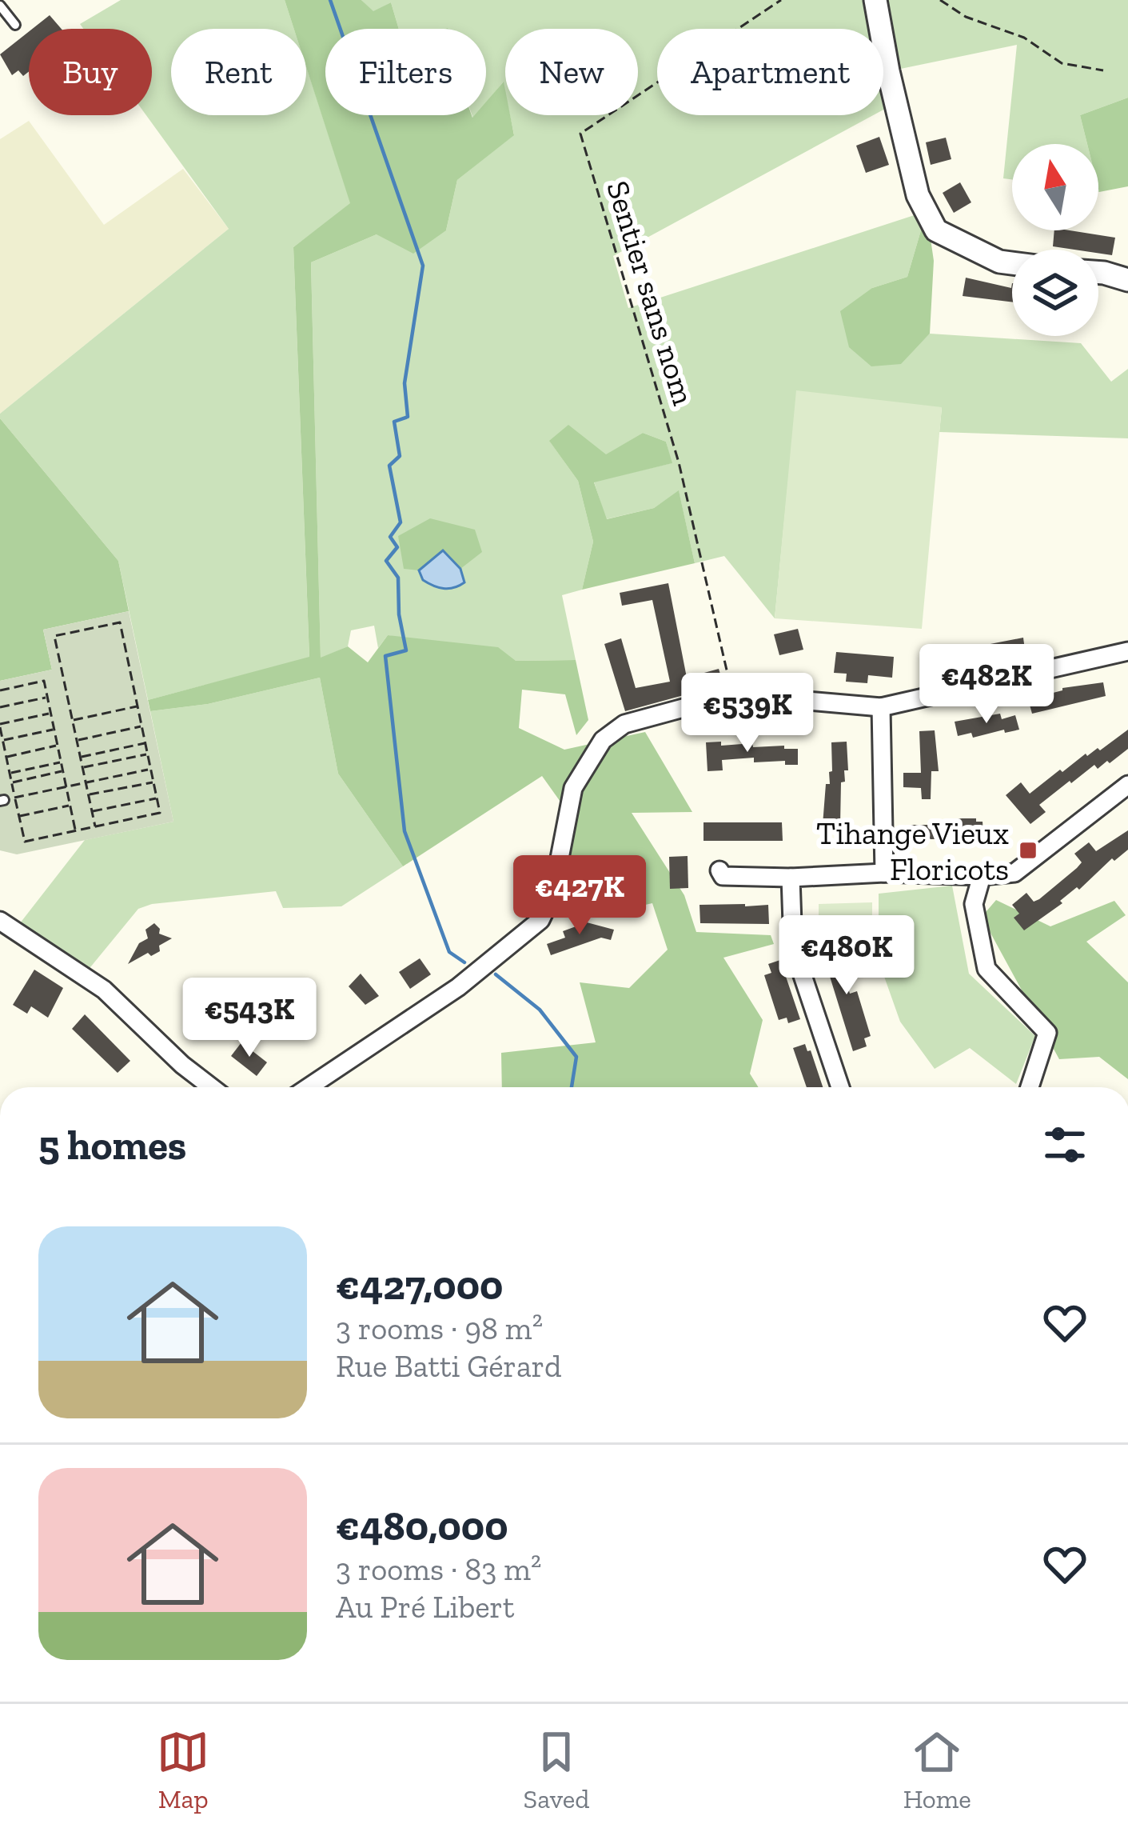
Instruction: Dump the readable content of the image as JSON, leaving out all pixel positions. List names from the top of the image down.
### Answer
{
  "streets": {
    "path": ["Sentier sans nom"]
  },
  "places": {
    "transit": ["Tihange Vieux Floricots"]
  },
  "north": "top",
  "page": {
    "chip": [
      "Buy",
      "Rent",
      "Filters",
      "New",
      "Apartment"
    ],
    "price": [
      "€482K",
      "€539K",
      "€427K",
      "€480K",
      "€543K"
    ],
    "heading": "5 homes",
    "list": [
      {
        "name": "€427,000",
        "note": "3 rooms · 98 m² · Rue Batti Gérard"
      },
      {
        "name": "€480,000",
        "note": "3 rooms · 83 m² · Au Pré Libert"
      }
    ],
    "tabs": ["Map", "Saved", "Home"]
  }
}
